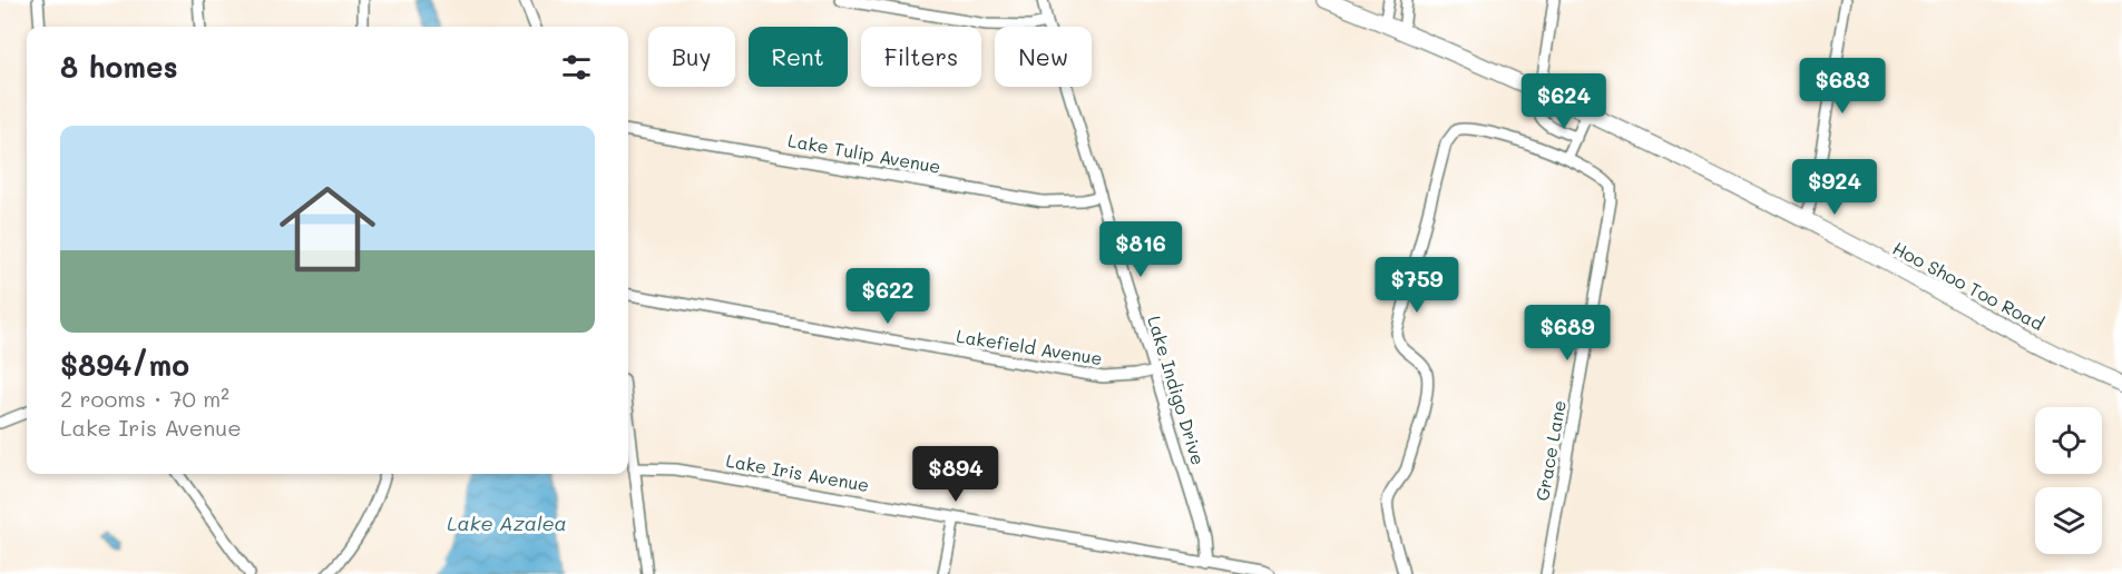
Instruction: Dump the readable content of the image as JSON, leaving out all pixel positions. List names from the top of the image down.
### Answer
{
  "streets": {
    "street": [
      "Lake Tulip Avenue",
      "Hoo Shoo Too Road",
      "Lakefield Avenue",
      "Lake Indigo Drive",
      "Grace Lane",
      "Lake Iris Avenue"
    ]
  },
  "crossings": [
    ["Lake Tulip Avenue", "Lake Indigo Drive"],
    ["Lakefield Avenue", "Lake Indigo Drive"],
    ["Lake Indigo Drive", "Lake Iris Avenue"]
  ],
  "water": ["Lake Azalea"],
  "page": {
    "chip": [
      "Buy",
      "Rent",
      "Filters",
      "New"
    ],
    "heading": "8 homes",
    "price": [
      "$683",
      "$624",
      "$924",
      "$816",
      "$759",
      "$622",
      "$689",
      "$894"
    ],
    "list": [
      {
        "name": "$894/mo",
        "note": "2 rooms · 70 m² · Lake Iris Avenue"
      }
    ]
  }
}
